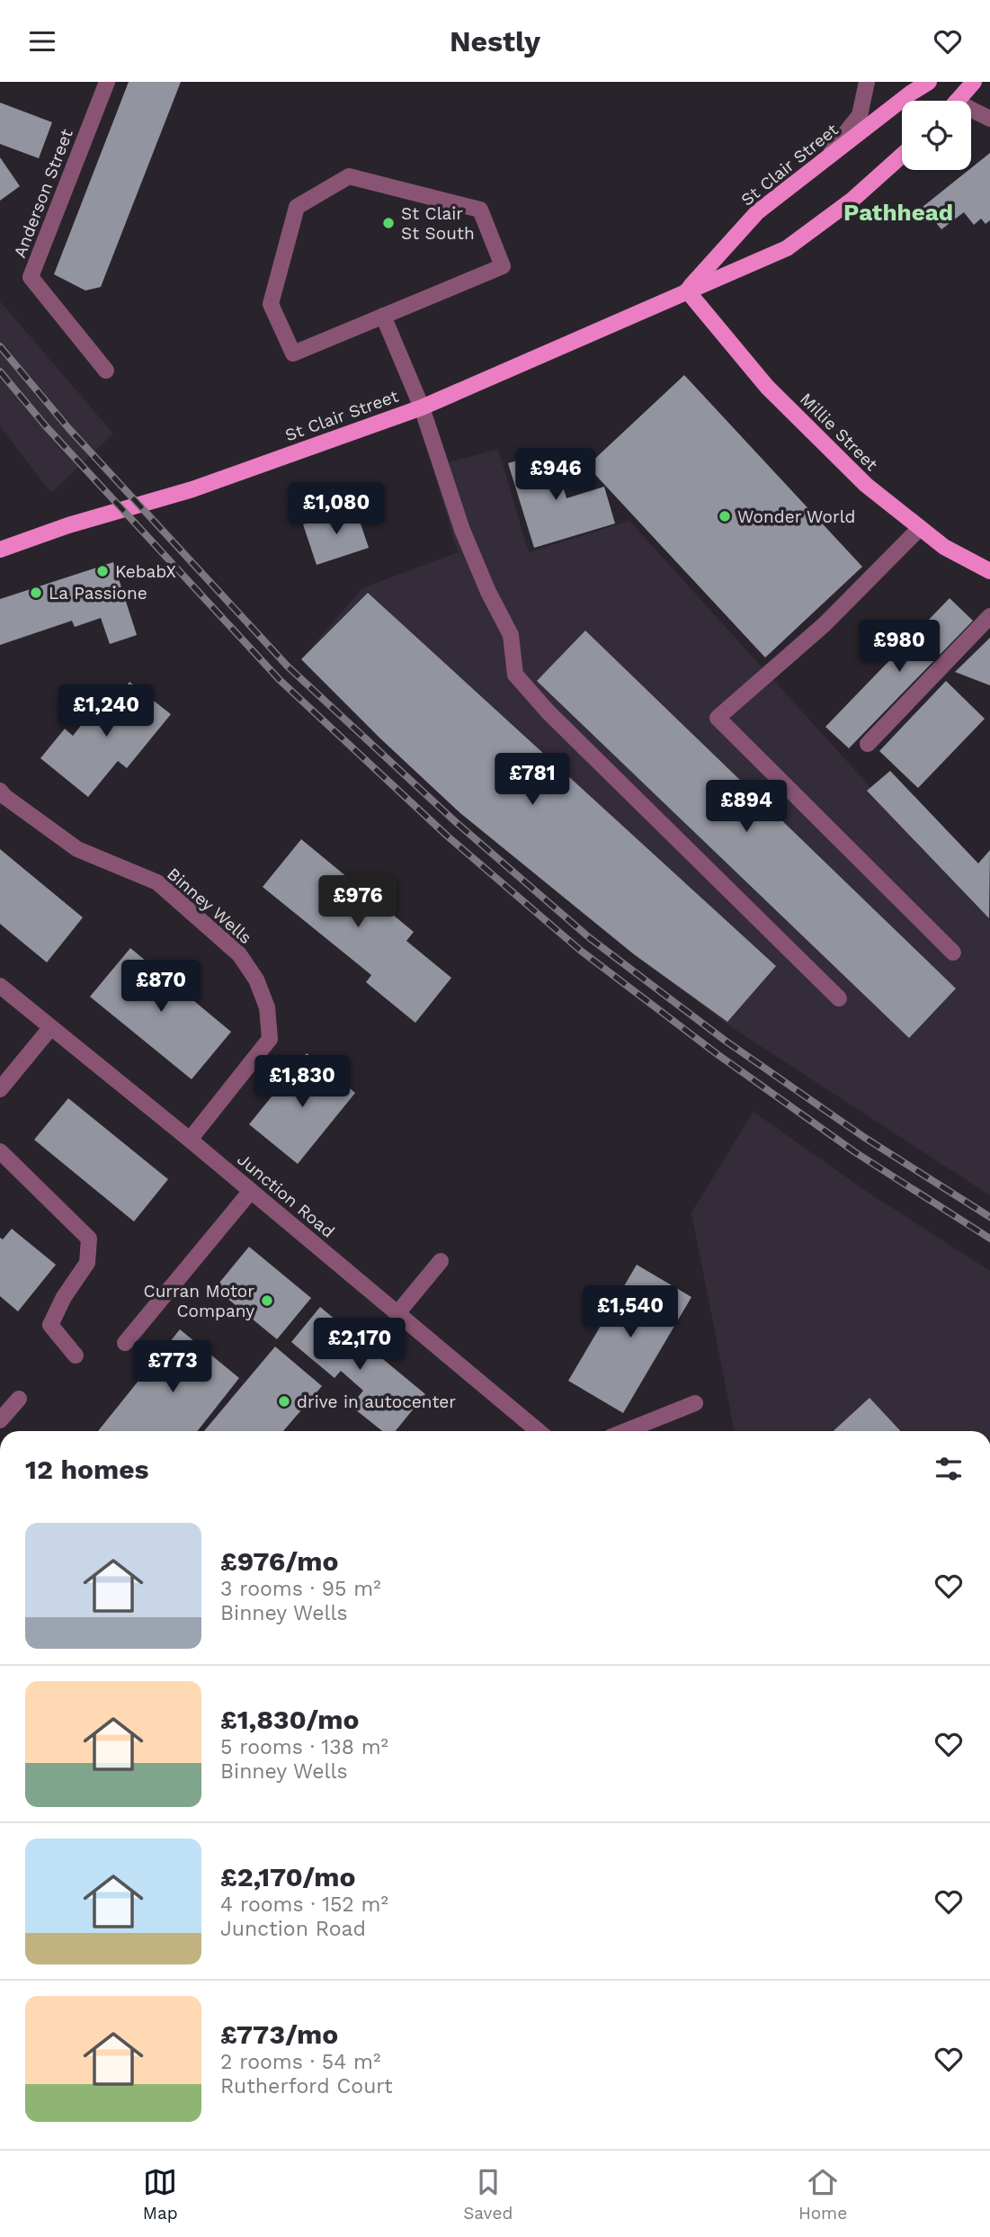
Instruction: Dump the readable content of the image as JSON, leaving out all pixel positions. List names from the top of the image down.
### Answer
{
  "streets": {
    "main road": ["St Clair Street", "Millie Street"],
    "street": ["Anderson Street", "Binney Wells", "Junction Road"]
  },
  "crossings": [
    ["St Clair Street", "Millie Street"],
    ["Binney Wells", "Junction Road"]
  ],
  "districts": ["Pathhead"],
  "places": [
    "St Clair St South",
    "Wonder World",
    "KebabX",
    "La Passione",
    "Curran Motor Company",
    "drive in autocenter"
  ],
  "page": {
    "header": "Nestly",
    "price": [
      "£946",
      "£1,080",
      "£980",
      "£1,240",
      "£781",
      "£894",
      "£976",
      "£870",
      "£1,830",
      "£1,540",
      "£2,170",
      "£773"
    ],
    "heading": "12 homes",
    "list": [
      {
        "name": "£976/mo",
        "note": "3 rooms · 95 m² · Binney Wells"
      },
      {
        "name": "£1,830/mo",
        "note": "5 rooms · 138 m² · Binney Wells"
      },
      {
        "name": "£2,170/mo",
        "note": "4 rooms · 152 m² · Junction Road"
      },
      {
        "name": "£773/mo",
        "note": "2 rooms · 54 m² · Rutherford Court"
      }
    ],
    "tabs": ["Map", "Saved", "Home"]
  }
}
